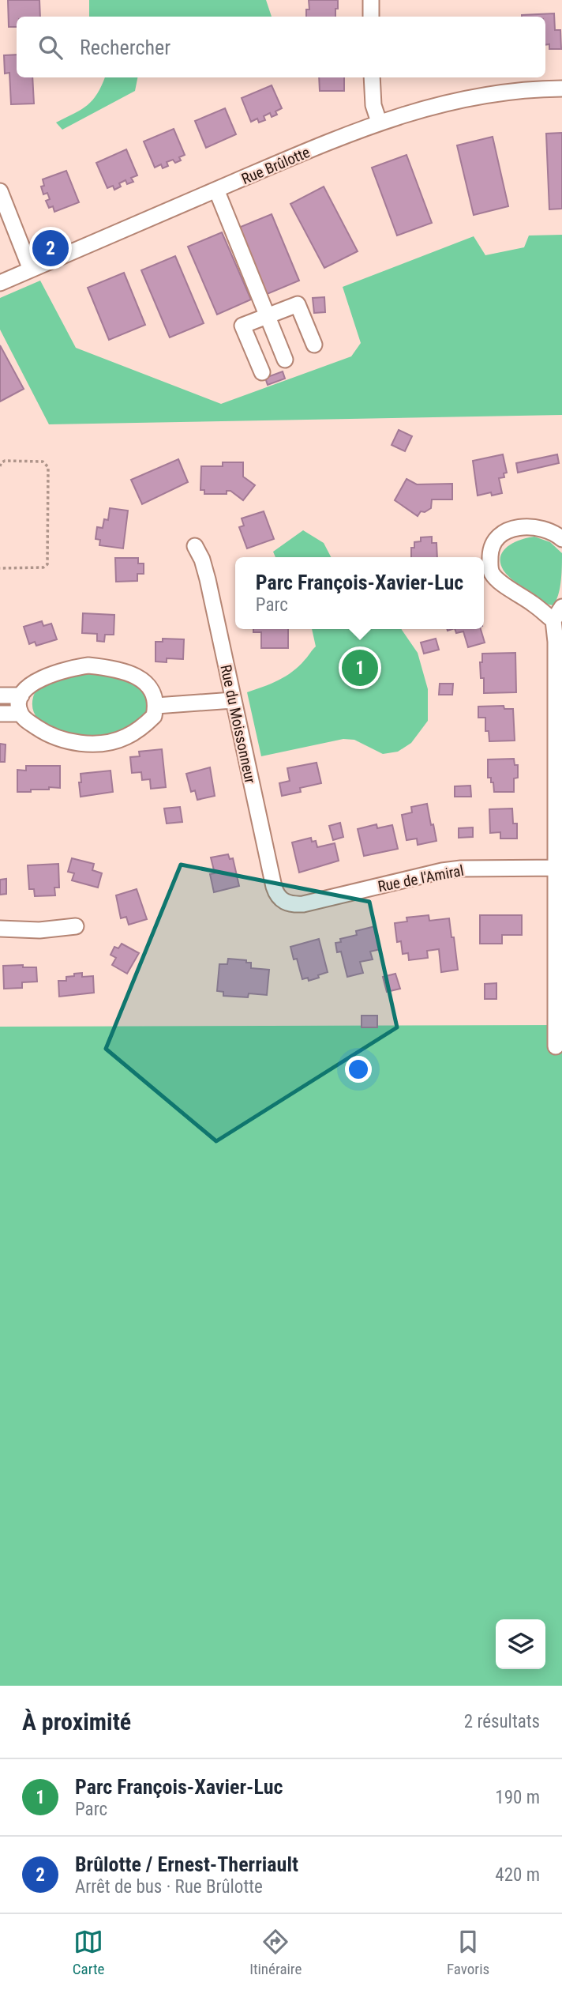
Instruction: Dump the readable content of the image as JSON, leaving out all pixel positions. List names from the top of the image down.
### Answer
{
  "streets": {
    "street": ["Rue Brûlotte", "Rue du Moissonneur", "Rue de l'Amiral"]
  },
  "crossings": [
    ["Rue du Moissonneur", "Rue de l'Amiral"]
  ],
  "page": {
    "search": "Rechercher",
    "pins": ["2", "1"],
    "popup": ["Parc François-Xavier-Luc", "Parc"],
    "heading": ["À proximité", "2 résultats"],
    "list": [
      {
        "mark": "1",
        "name": "Parc François-Xavier-Luc",
        "note": "Parc",
        "value": "190 m"
      },
      {
        "mark": "2",
        "name": "Brûlotte / Ernest-Therriault",
        "note": "Arrêt de bus · Rue Brûlotte",
        "value": "420 m"
      }
    ],
    "nav": ["Carte", "Itinéraire", "Favoris"]
  }
}
